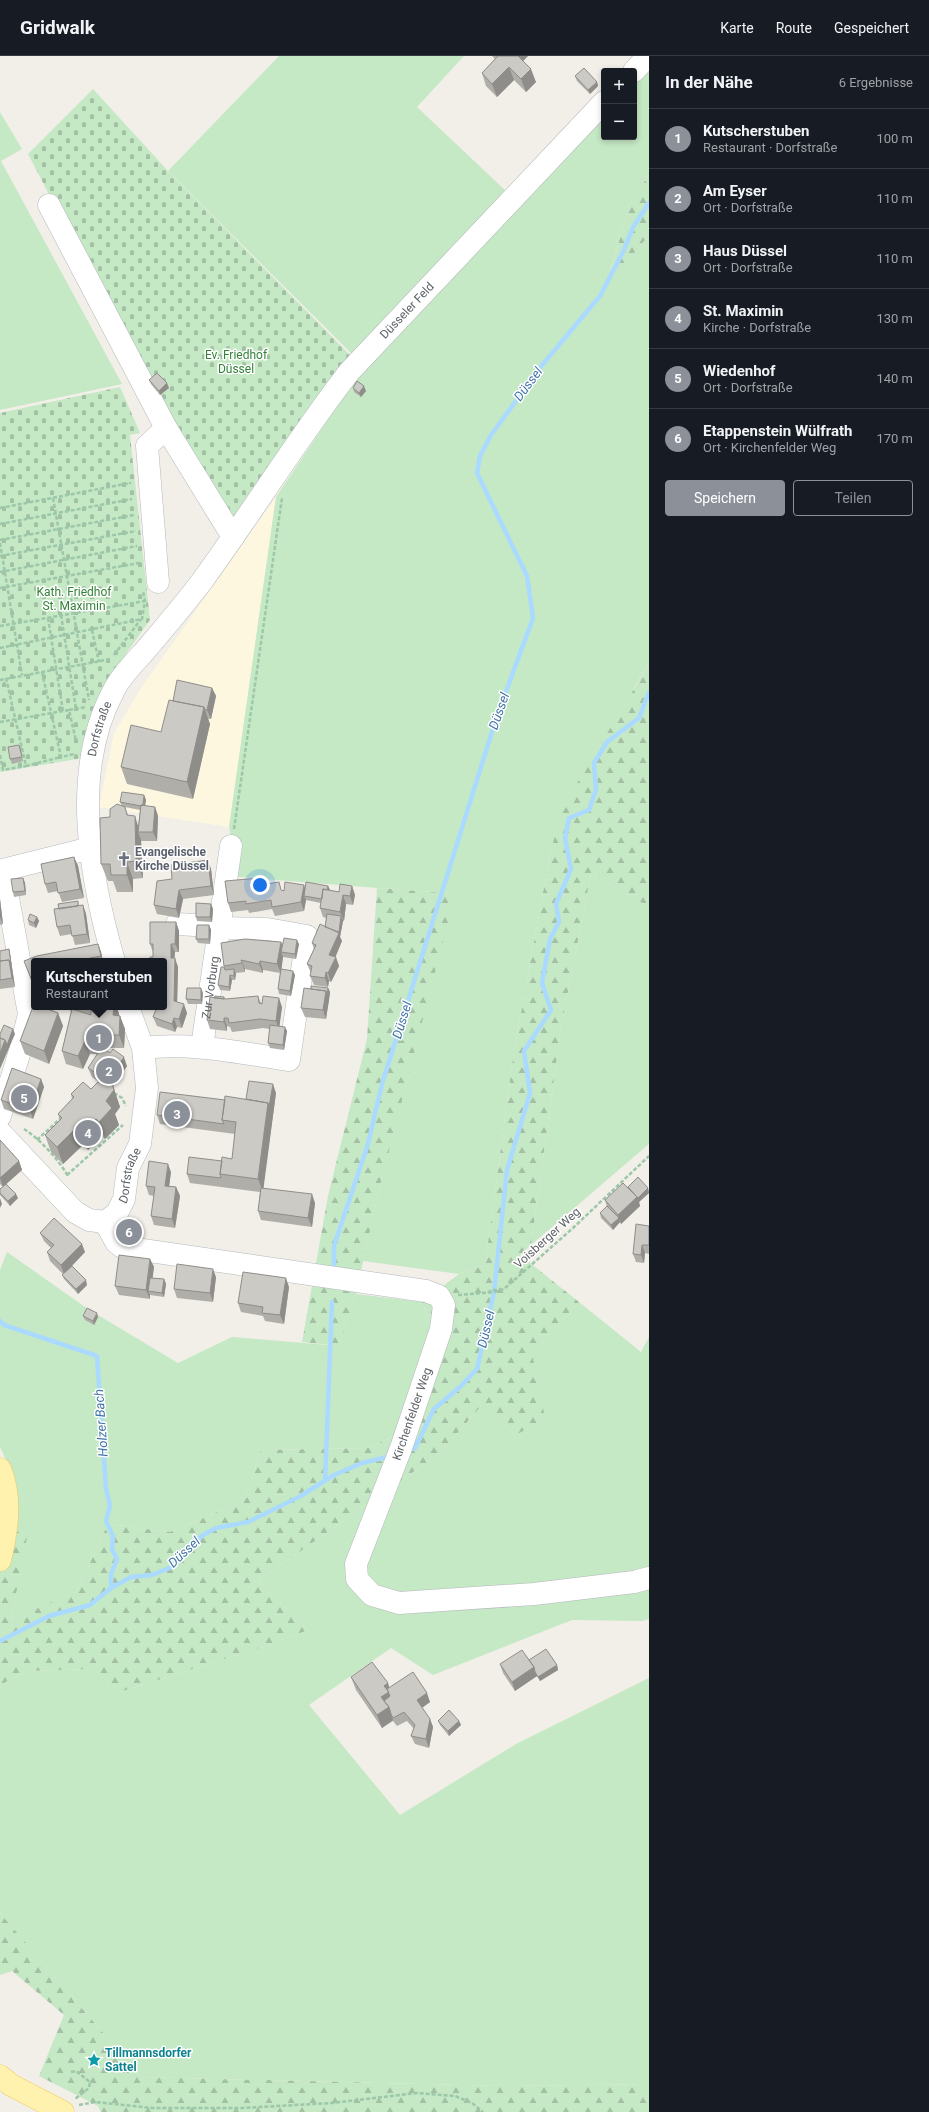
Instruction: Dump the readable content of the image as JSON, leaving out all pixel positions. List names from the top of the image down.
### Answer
{
  "streets": {
    "street": [
      "Düsseler Feld",
      "Dorfstraße",
      "Zur Vorburg",
      "Kirchenfelder Weg"
    ],
    "path": ["Voisberger Weg"]
  },
  "crossings": [
    ["Düsseler Feld", "Dorfstraße"],
    ["Voisberger Weg", "Kirchenfelder Weg"]
  ],
  "water": ["Düssel", "Holzer Bach"],
  "parks": ["Ev. Friedhof Düssel", "Kath. Friedhof St. Maximin"],
  "places": {
    "church": ["Evangelische Kirche Düssel"],
    "place": ["Tillmannsdorfer Sattel"]
  },
  "page": {
    "header": "Gridwalk",
    "nav": ["Karte", "Route", "Gespeichert"],
    "heading": ["In der Nähe", "6 Ergebnisse"],
    "map_buttons": ["+", "−"],
    "list": [
      {
        "mark": "1",
        "name": "Kutscherstuben",
        "note": "Restaurant · Dorfstraße",
        "value": "100 m"
      },
      {
        "mark": "2",
        "name": "Am Eyser",
        "note": "Ort · Dorfstraße",
        "value": "110 m"
      },
      {
        "mark": "3",
        "name": "Haus Düssel",
        "note": "Ort · Dorfstraße",
        "value": "110 m"
      },
      {
        "mark": "4",
        "name": "St. Maximin",
        "note": "Kirche · Dorfstraße",
        "value": "130 m"
      },
      {
        "mark": "5",
        "name": "Wiedenhof",
        "note": "Ort · Dorfstraße",
        "value": "140 m"
      },
      {
        "mark": "6",
        "name": "Etappenstein Wülfrath",
        "note": "Ort · Kirchenfelder Weg",
        "value": "170 m"
      }
    ],
    "buttons": ["Speichern", "Teilen"],
    "popup": ["Kutscherstuben", "Restaurant"],
    "pins": [
      "1",
      "2",
      "5",
      "3",
      "4",
      "6"
    ]
  }
}
